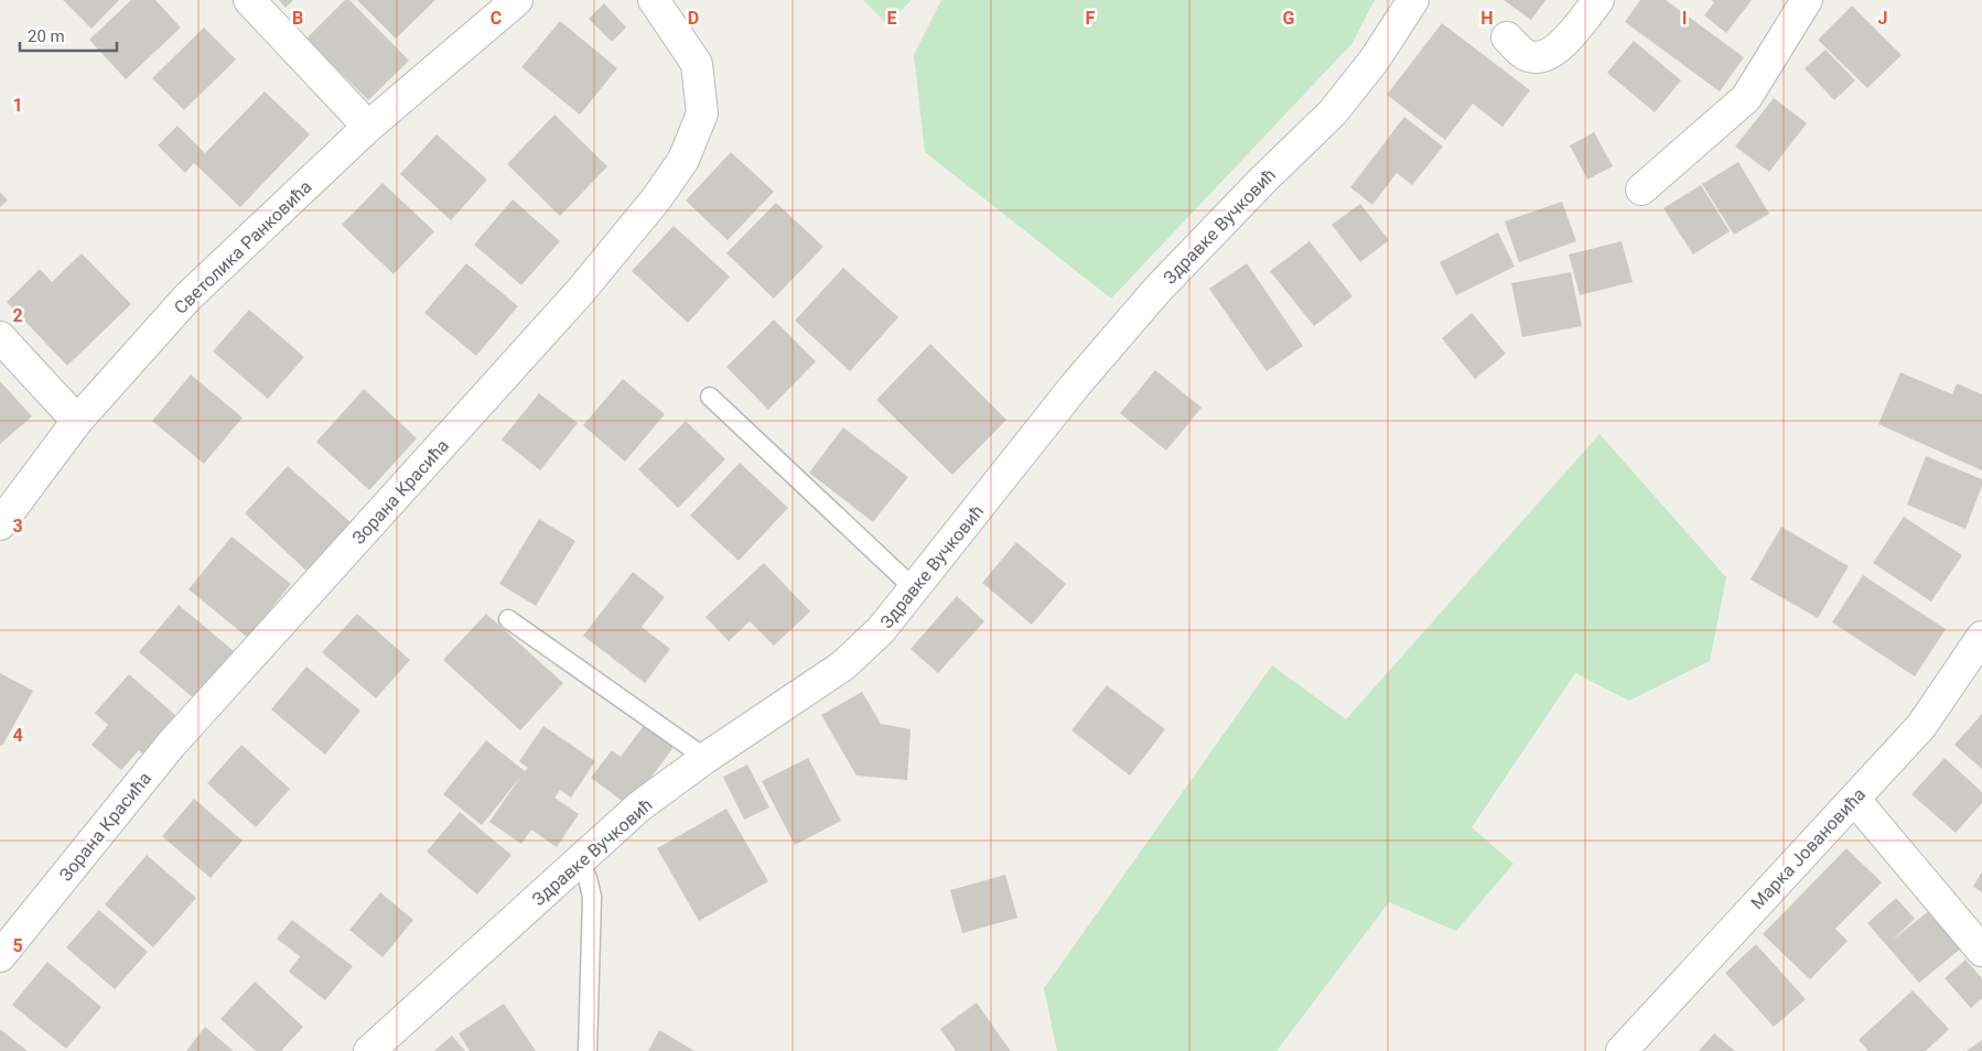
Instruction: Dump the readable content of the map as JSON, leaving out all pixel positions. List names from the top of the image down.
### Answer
{
  "streets": {
    "street": [
      "Здравке Вучковић",
      "Светолика Ранковића",
      "Зорана Красића",
      "Марка Јовановића"
    ]
  },
  "scale_bar": "20 m",
  "grid": {
    "columns": [
      "B",
      "C",
      "D",
      "E",
      "F",
      "G",
      "H",
      "I",
      "J"
    ],
    "rows": [
      "1",
      "2",
      "3",
      "4",
      "5"
    ]
  }
}
